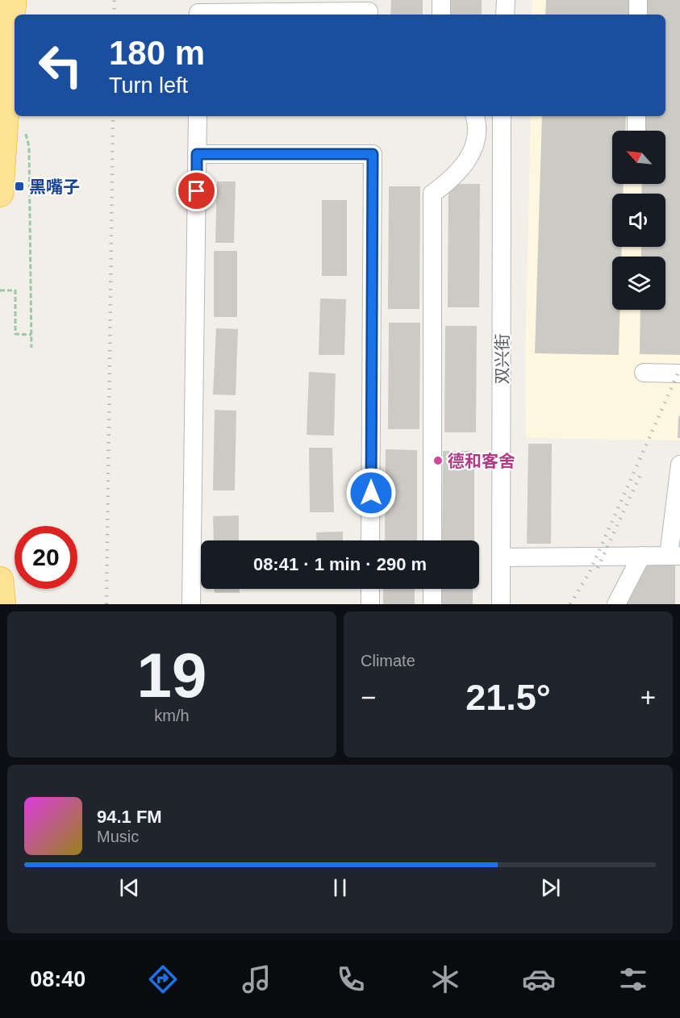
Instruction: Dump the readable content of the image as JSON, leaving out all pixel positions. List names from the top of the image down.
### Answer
{
  "streets": {
    "street": ["双兴街"]
  },
  "places": {
    "transit": ["黑嘴子"],
    "other": ["德和客舍"]
  },
  "north": "top left",
  "page": {
    "turn": ["180 m", "Turn left"],
    "limit": "20",
    "trip": "08:41 · 1 min · 290 m",
    "tile": [
      ["19", "km/h"],
      "Climate"
    ],
    "heat": ["−", "21.5°", "+"],
    "song": ["94.1 FM", "Music"],
    "tabs": "08:40"
  }
}
